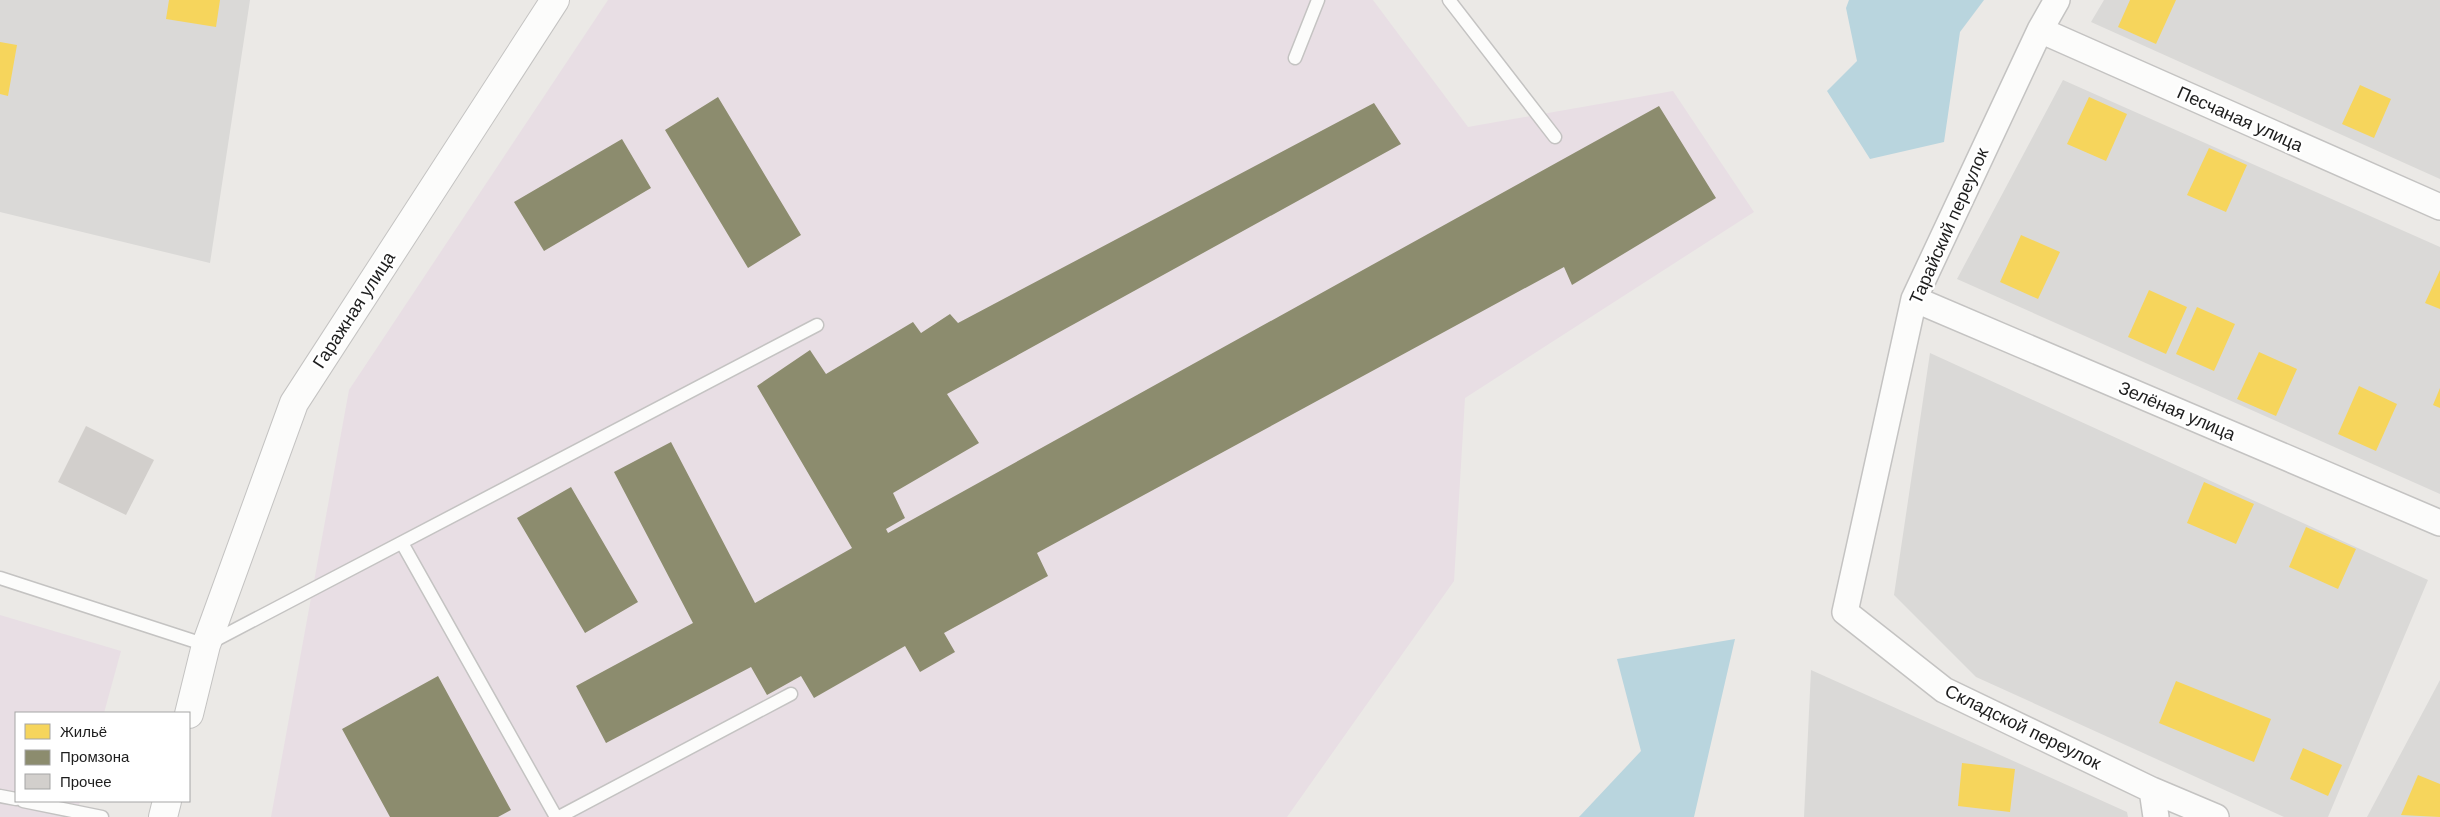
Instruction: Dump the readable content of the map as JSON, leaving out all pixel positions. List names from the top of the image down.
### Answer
{
  "streets": {
    "street": [
      "Песчаная улица",
      "Тарайский переулок",
      "Гаражная улица",
      "Зелёная улица",
      "Складской переулок"
    ]
  },
  "crossings": [
    ["Песчаная улица", "Тарайский переулок"],
    ["Тарайский переулок", "Зелёная улица"],
    ["Тарайский переулок", "Складской переулок"]
  ],
  "legend": ["Жильё", "Промзона", "Прочее"]
}
